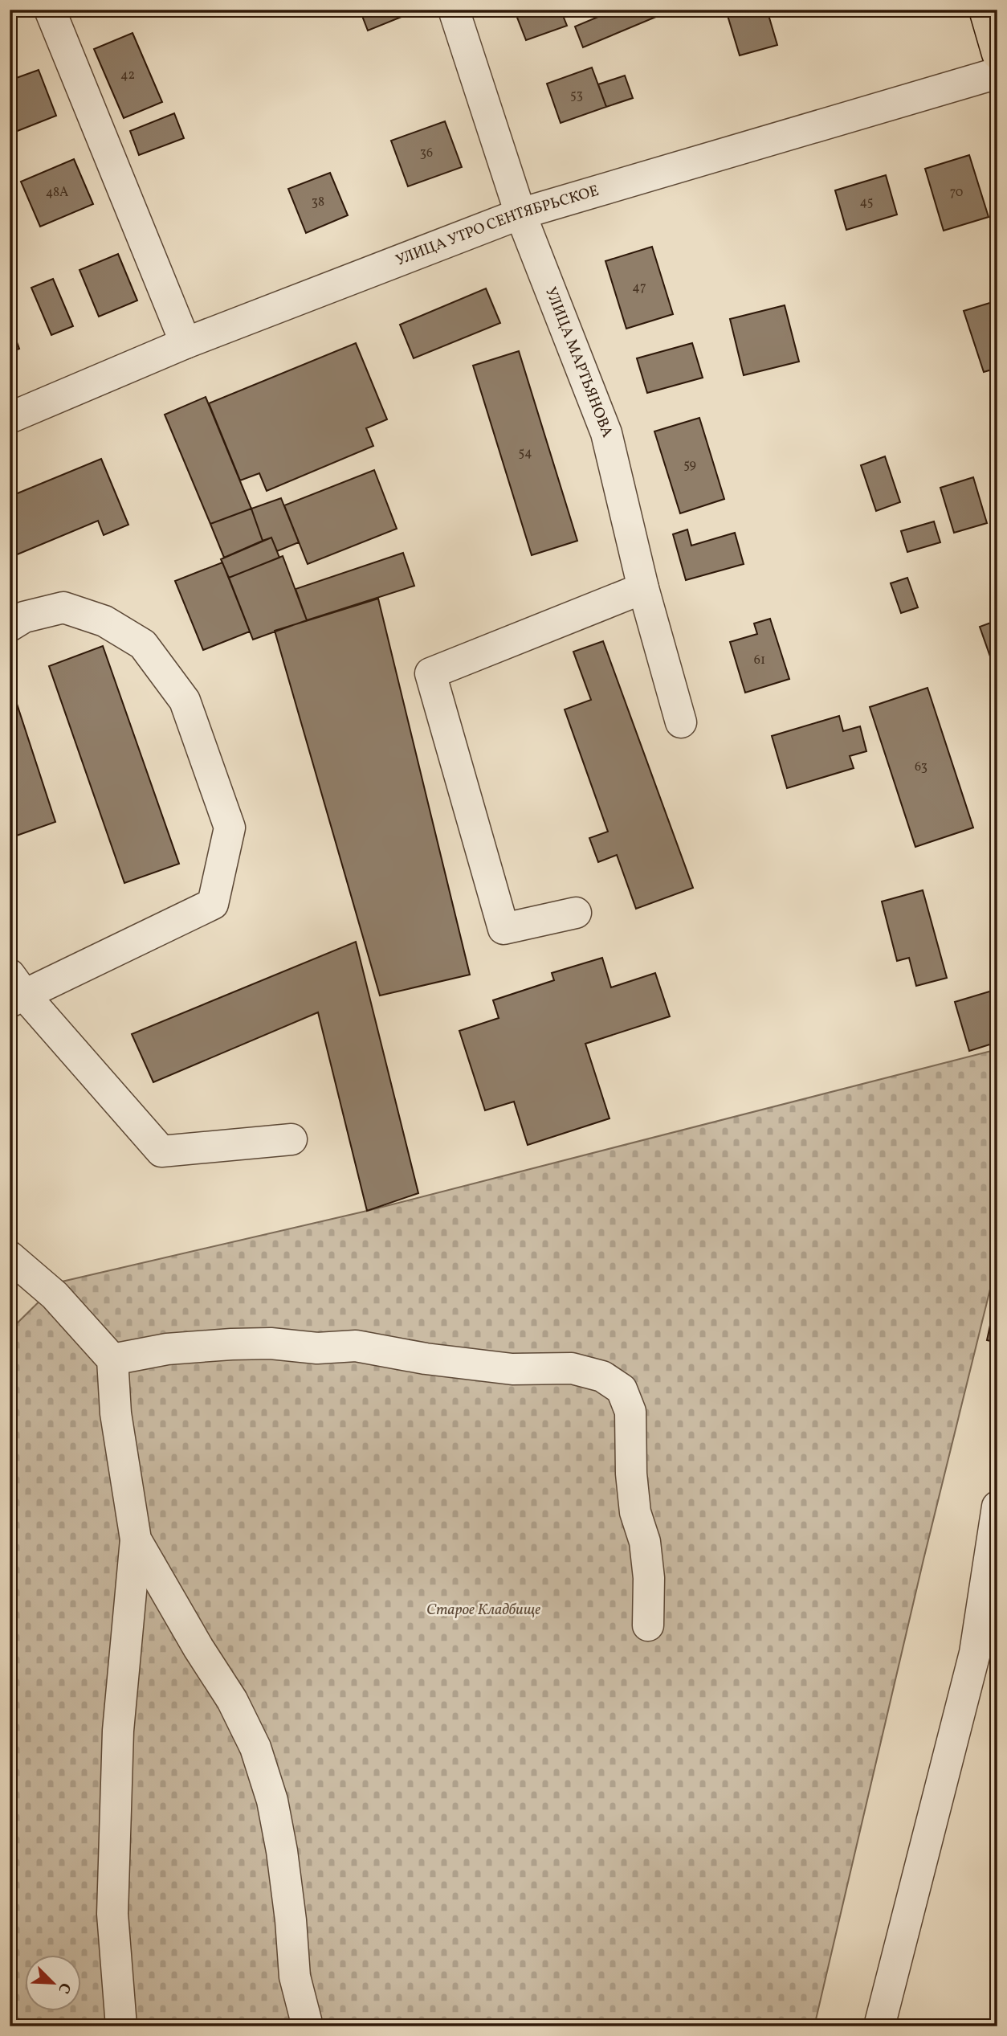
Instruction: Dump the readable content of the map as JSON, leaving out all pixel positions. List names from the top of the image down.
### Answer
{
  "streets": {
    "street": ["УЛИЦА УТРО СЕНТЯБРЬСКОЕ", "УЛИЦА МАРТЬЯНОВА"]
  },
  "crossings": [
    ["УЛИЦА УТРО СЕНТЯБРЬСКОЕ", "УЛИЦА МАРТЬЯНОВА"]
  ],
  "parks": ["Старое Кладбище"],
  "house_numbers": [
    "42",
    "53",
    "36",
    "48А",
    "70",
    "38",
    "45",
    "47",
    "54",
    "59",
    "61",
    "63"
  ],
  "north": "bottom right"
}
